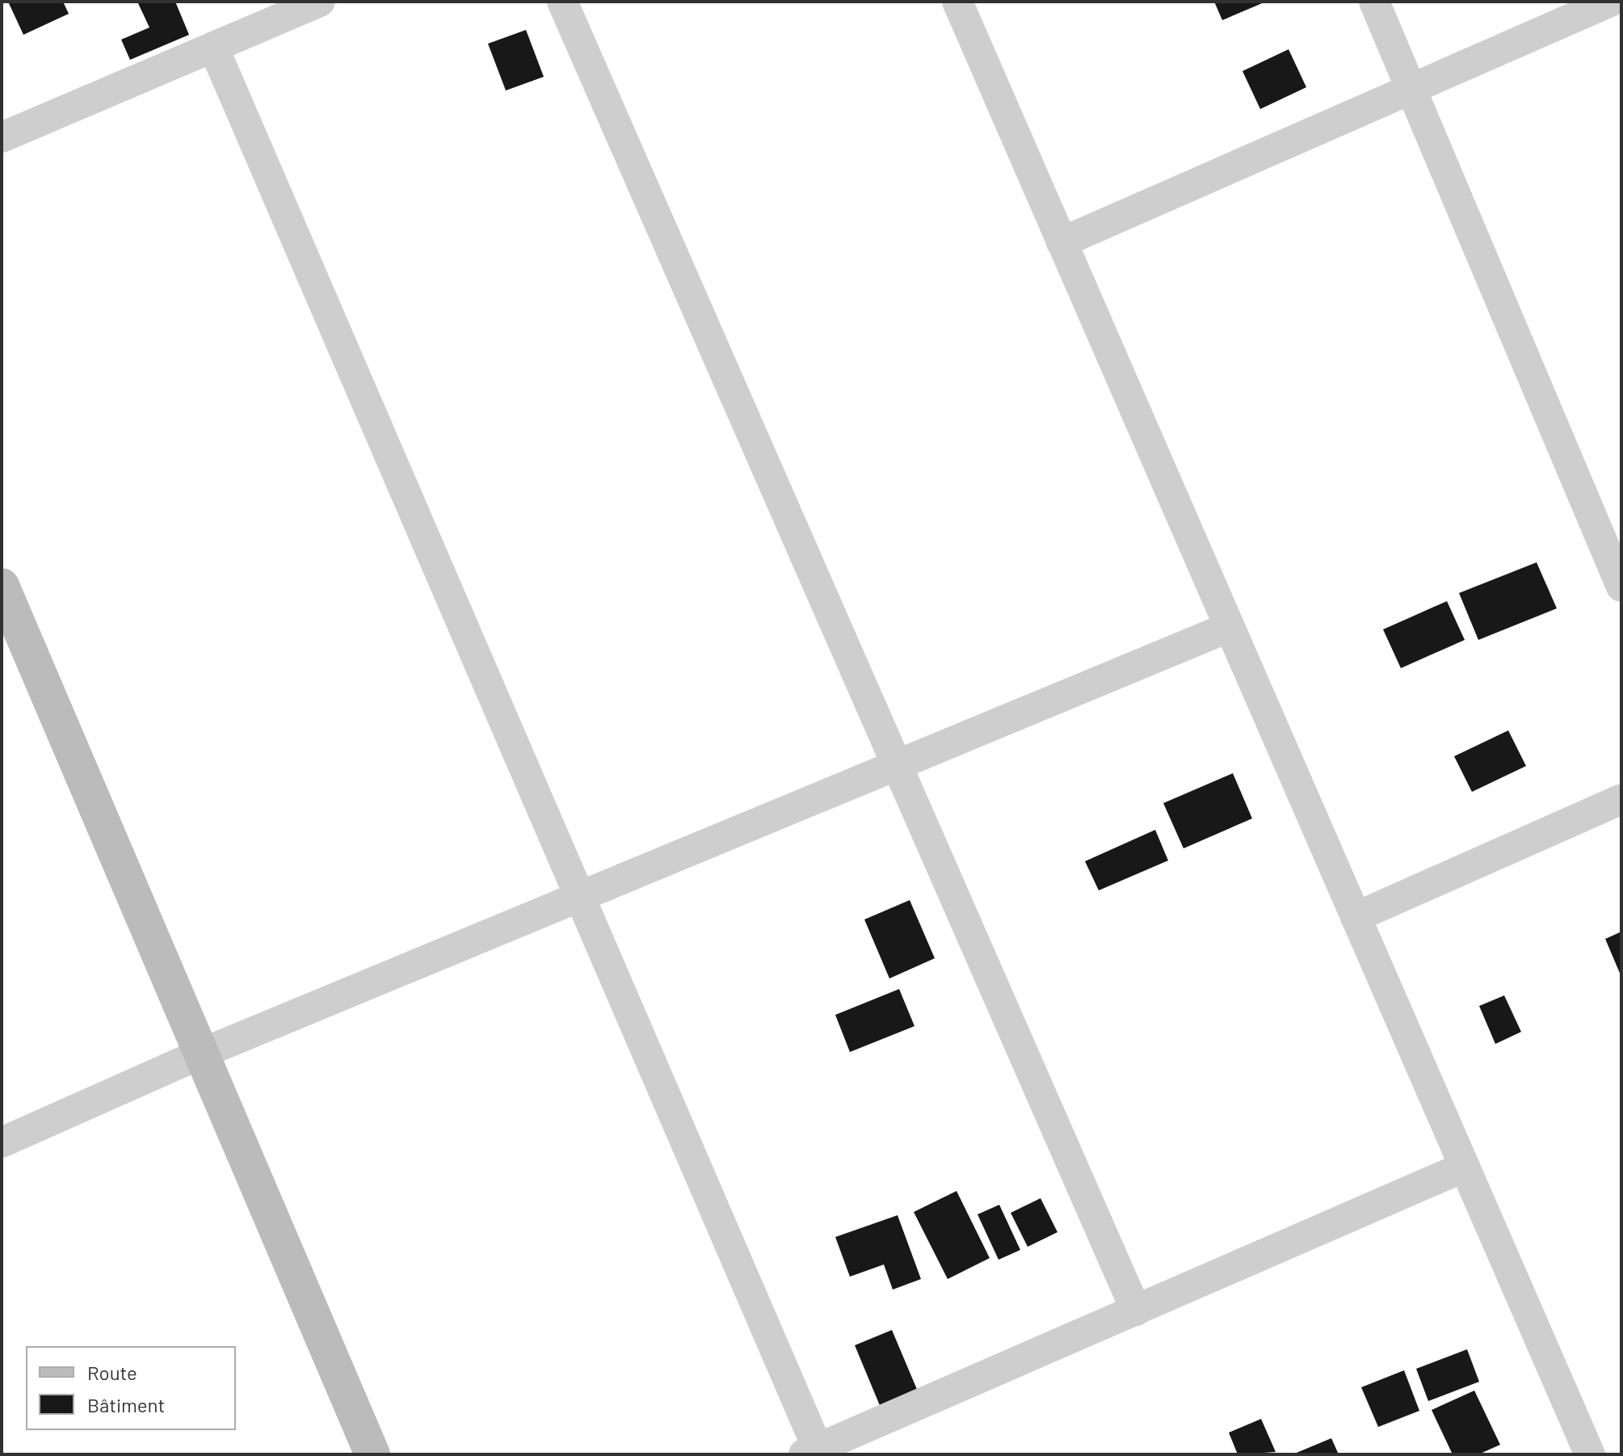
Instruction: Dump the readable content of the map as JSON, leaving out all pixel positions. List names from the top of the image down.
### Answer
{
  "legend": ["Route", "Bâtiment"]
}
